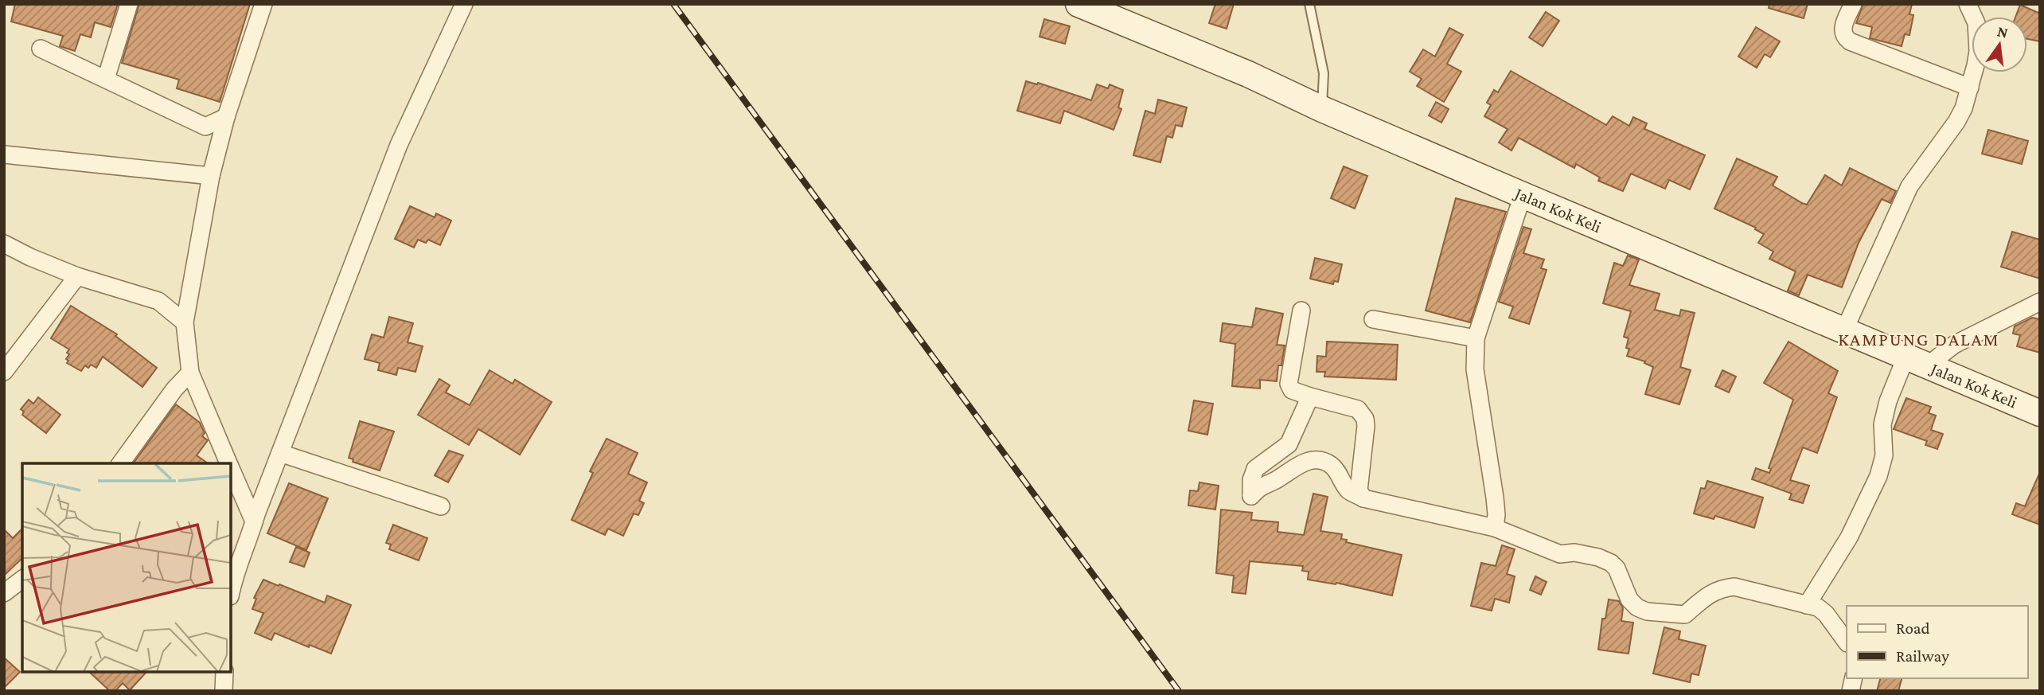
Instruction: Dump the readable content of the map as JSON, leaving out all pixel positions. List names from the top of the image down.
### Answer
{
  "streets": {
    "street": ["Jalan Kok Keli"]
  },
  "districts": ["KAMPUNG DALAM"],
  "legend": ["Road", "Railway"],
  "north": "top"
}
